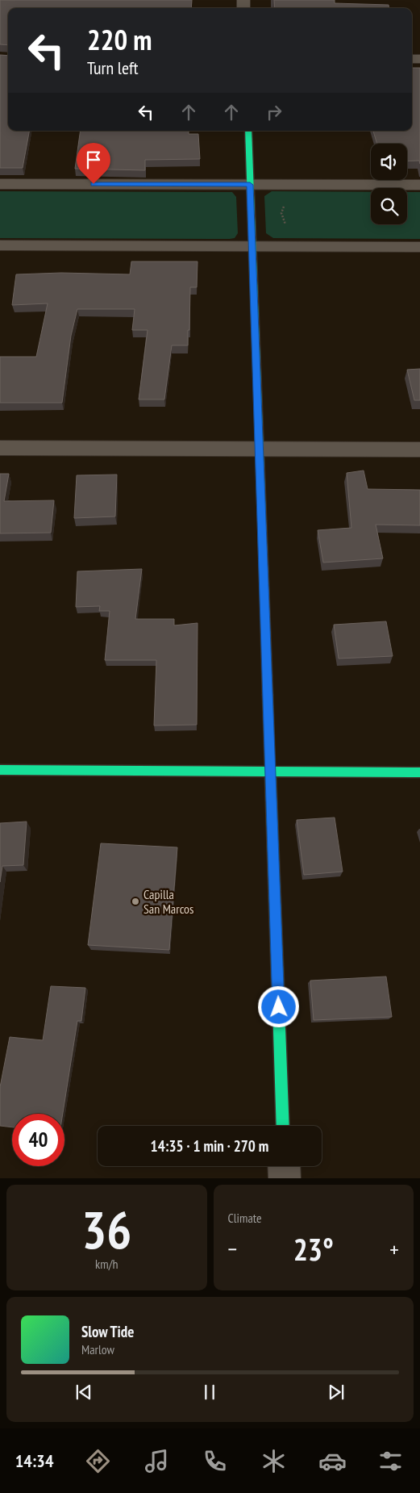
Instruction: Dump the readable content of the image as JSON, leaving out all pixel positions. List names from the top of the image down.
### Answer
{
  "places": ["Capilla San Marcos"],
  "page": {
    "turn": ["220 m", "Turn left"],
    "limit": "40",
    "trip": "14:35 · 1 min · 270 m",
    "tile": [
      ["36", "km/h"],
      "Climate"
    ],
    "heat": ["−", "23°", "+"],
    "song": ["Slow Tide", "Marlow"],
    "tabs": "14:34"
  }
}
